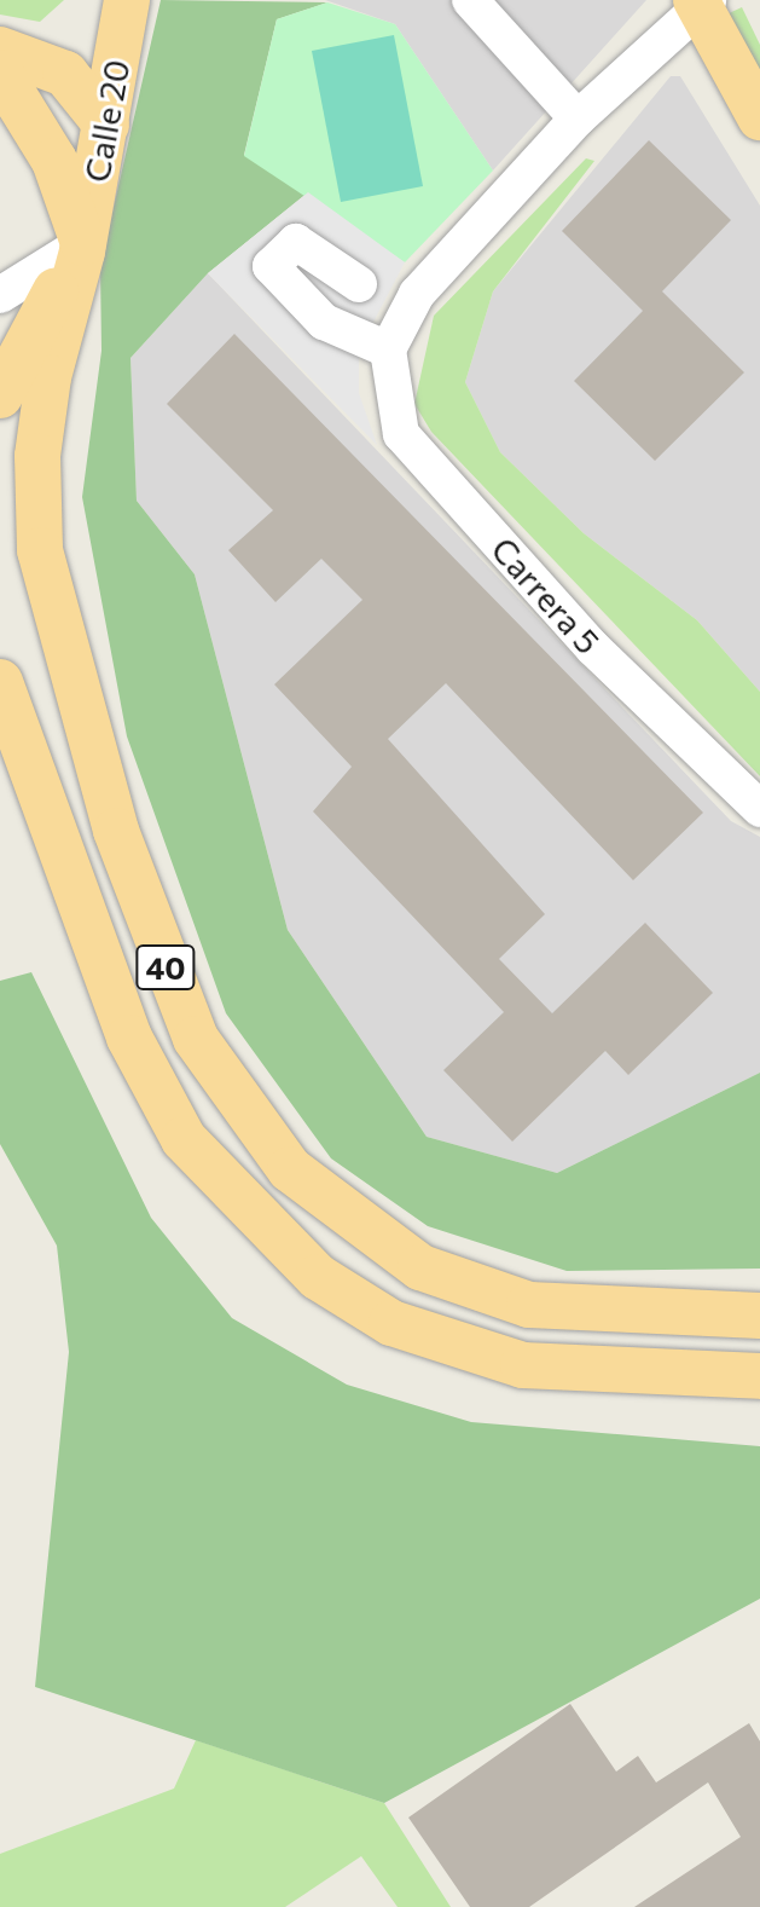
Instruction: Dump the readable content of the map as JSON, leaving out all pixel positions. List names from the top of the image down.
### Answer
{
  "streets": {
    "main road": ["Calle 20", "40"],
    "street": ["Carrera 5"]
  },
  "crossings": [
    ["Calle 20", "40"]
  ]
}
